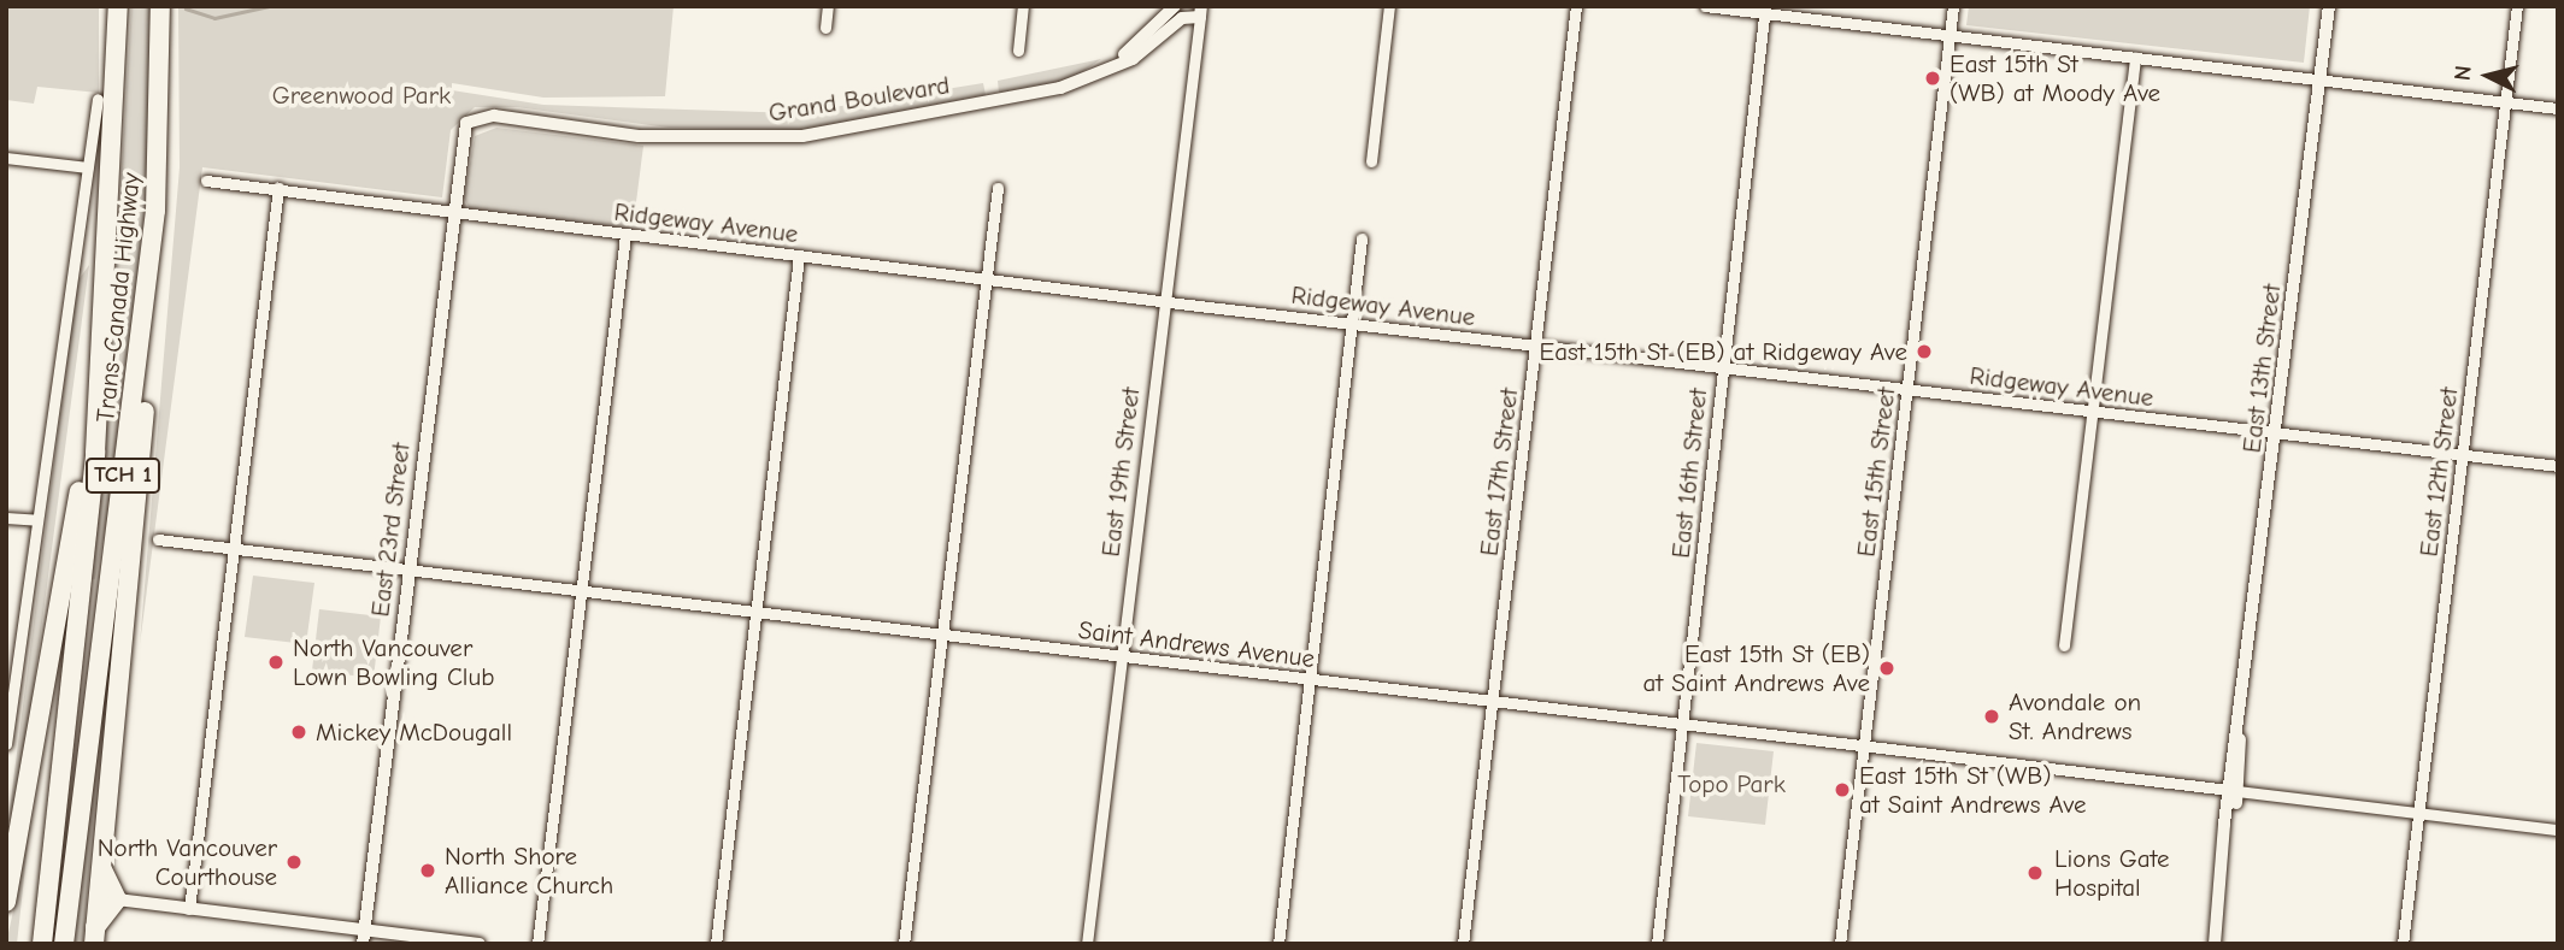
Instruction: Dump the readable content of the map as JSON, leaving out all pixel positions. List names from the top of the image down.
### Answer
{
  "streets": {
    "highway": ["Trans-Canada Highway", "TCH 1"],
    "street": [
      "Grand Boulevard",
      "Ridgeway Avenue",
      "East 13th Street",
      "East 19th Street",
      "East 17th Street",
      "East 15th Street",
      "East 12th Street",
      "East 16th Street",
      "East 23rd Street",
      "Saint Andrews Avenue"
    ]
  },
  "crossings": [
    ["Grand Boulevard", "East 19th Street"],
    ["Grand Boulevard", "East 23rd Street"],
    ["Ridgeway Avenue", "East 13th Street"],
    ["Ridgeway Avenue", "East 19th Street"],
    ["Ridgeway Avenue", "East 17th Street"],
    ["Ridgeway Avenue", "East 15th Street"],
    ["Ridgeway Avenue", "East 12th Street"],
    ["Ridgeway Avenue", "East 16th Street"],
    ["Ridgeway Avenue", "East 23rd Street"],
    ["East 13th Street", "Saint Andrews Avenue"],
    ["East 19th Street", "Saint Andrews Avenue"],
    ["East 17th Street", "Saint Andrews Avenue"],
    ["East 15th Street", "Saint Andrews Avenue"],
    ["East 12th Street", "Saint Andrews Avenue"],
    ["East 16th Street", "Saint Andrews Avenue"],
    ["East 23rd Street", "Saint Andrews Avenue"]
  ],
  "parks": ["Greenwood Park", "Topo Park"],
  "places": [
    "East 15th St (WB) at Moody Ave",
    "East 15th St (EB) at Ridgeway Ave",
    "North Vancouver Lown Bowling Club",
    "East 15th St (EB) at Saint Andrews Ave",
    "Avondale on St. Andrews",
    "Mickey McDougall",
    "East 15th St (WB) at Saint Andrews Ave",
    "North Vancouver Courthouse",
    "North Shore Alliance Church",
    "Lions Gate Hospital"
  ],
  "north": "left"
}
